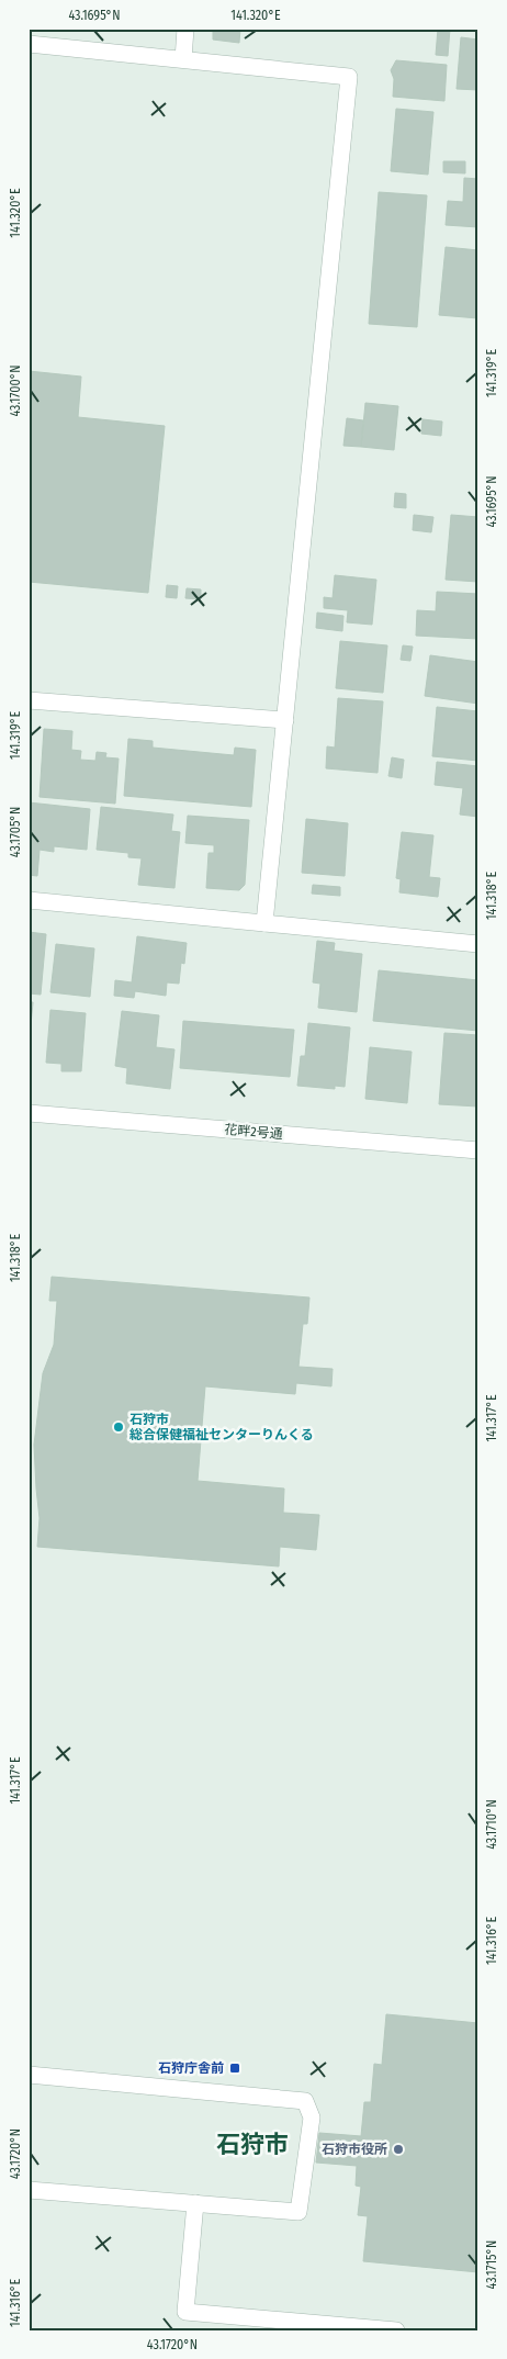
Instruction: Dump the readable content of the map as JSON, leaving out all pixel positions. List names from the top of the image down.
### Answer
{
  "streets": {
    "street": ["花畔2号通"]
  },
  "districts": ["石狩市"],
  "places": {
    "other": ["石狩市 総合保健福祉センターりんくる", "石狩市役所"],
    "transit": ["石狩庁舎前"]
  },
  "coordinates": [
    "43.1695°N",
    "141.320°E",
    "141.319°E",
    "43.1700°N",
    "43.1705°N",
    "141.318°E",
    "141.317°E",
    "43.1710°N",
    "141.316°E",
    "43.1720°N",
    "43.1715°N"
  ]
}
